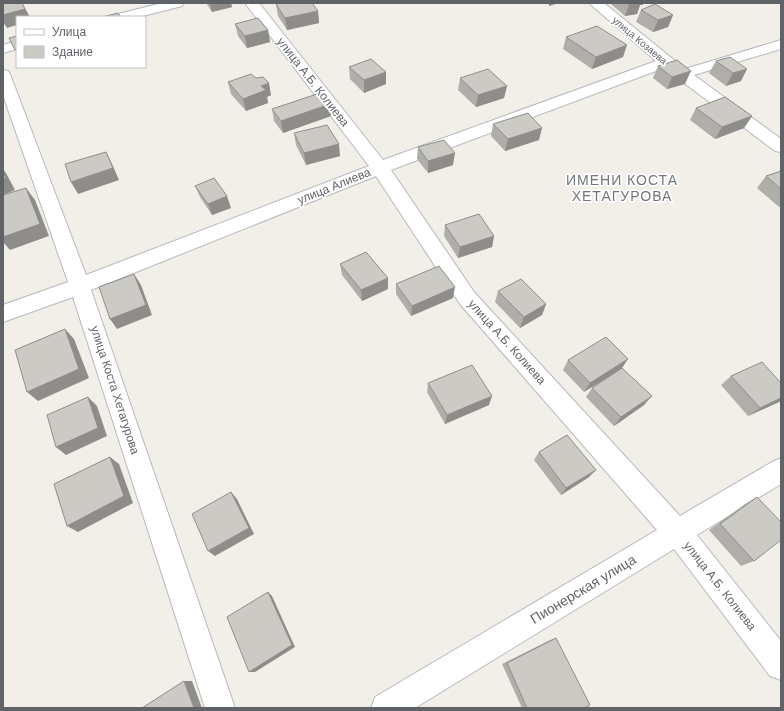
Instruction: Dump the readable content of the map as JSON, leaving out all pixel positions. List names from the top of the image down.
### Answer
{
  "streets": {
    "street": [
      "улица Козаева",
      "улица А.Б. Колиева",
      "улица Алиева",
      "улица Коста Хетагурова",
      "Пионерская улица"
    ]
  },
  "crossings": [
    ["улица Козаева", "улица Алиева"],
    ["улица А.Б. Колиева", "улица Алиева"],
    ["улица А.Б. Колиева", "Пионерская улица"],
    ["улица Алиева", "улица Коста Хетагурова"]
  ],
  "districts": ["ИМЕНИ КОСТА ХЕТАГУРОВА"],
  "legend": ["Улица", "Здание"]
}
